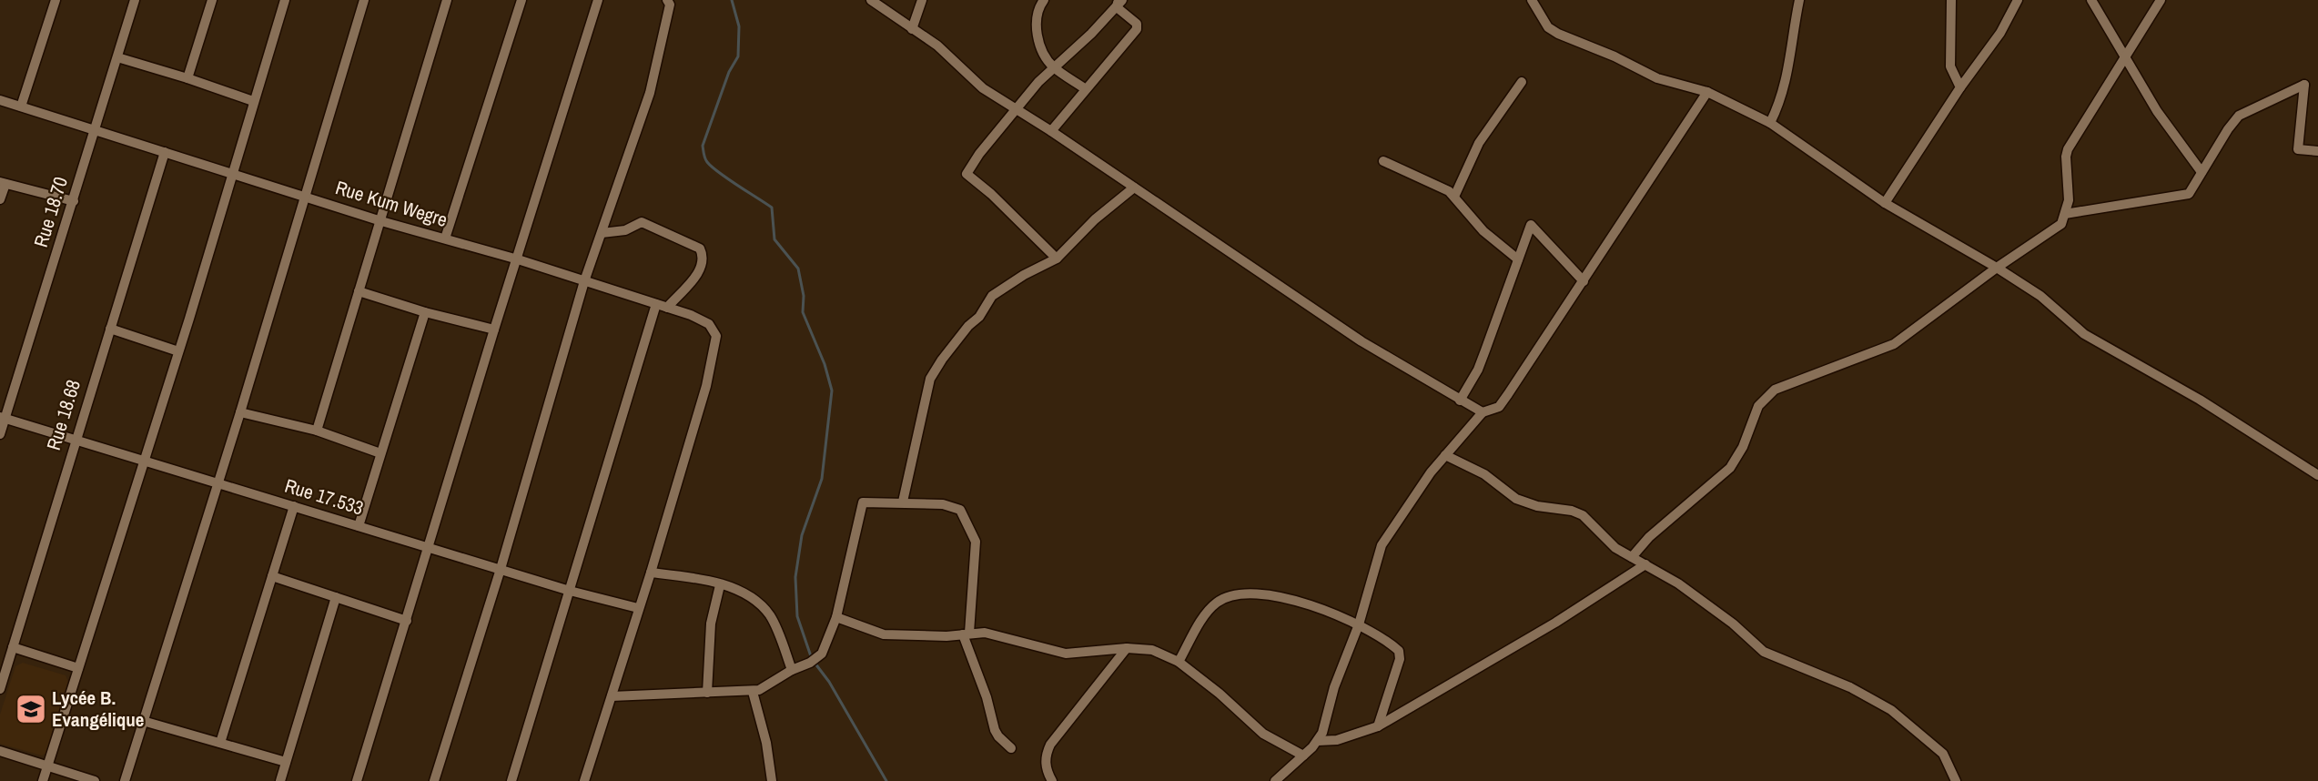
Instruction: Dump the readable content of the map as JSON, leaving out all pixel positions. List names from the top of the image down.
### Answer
{
  "streets": {
    "street": [
      "Rue Kum Wegre",
      "Rue 18.70",
      "Rue 18.68",
      "Rue 17.533"
    ]
  },
  "crossings": [
    ["Rue Kum Wegre", "Rue 18.70"],
    ["Rue Kum Wegre", "Rue 18.68"],
    ["Rue 18.70", "Rue 17.533"],
    ["Rue 18.68", "Rue 17.533"]
  ],
  "places": {
    "school or university": ["Lycée B. Evangélique"]
  }
}
